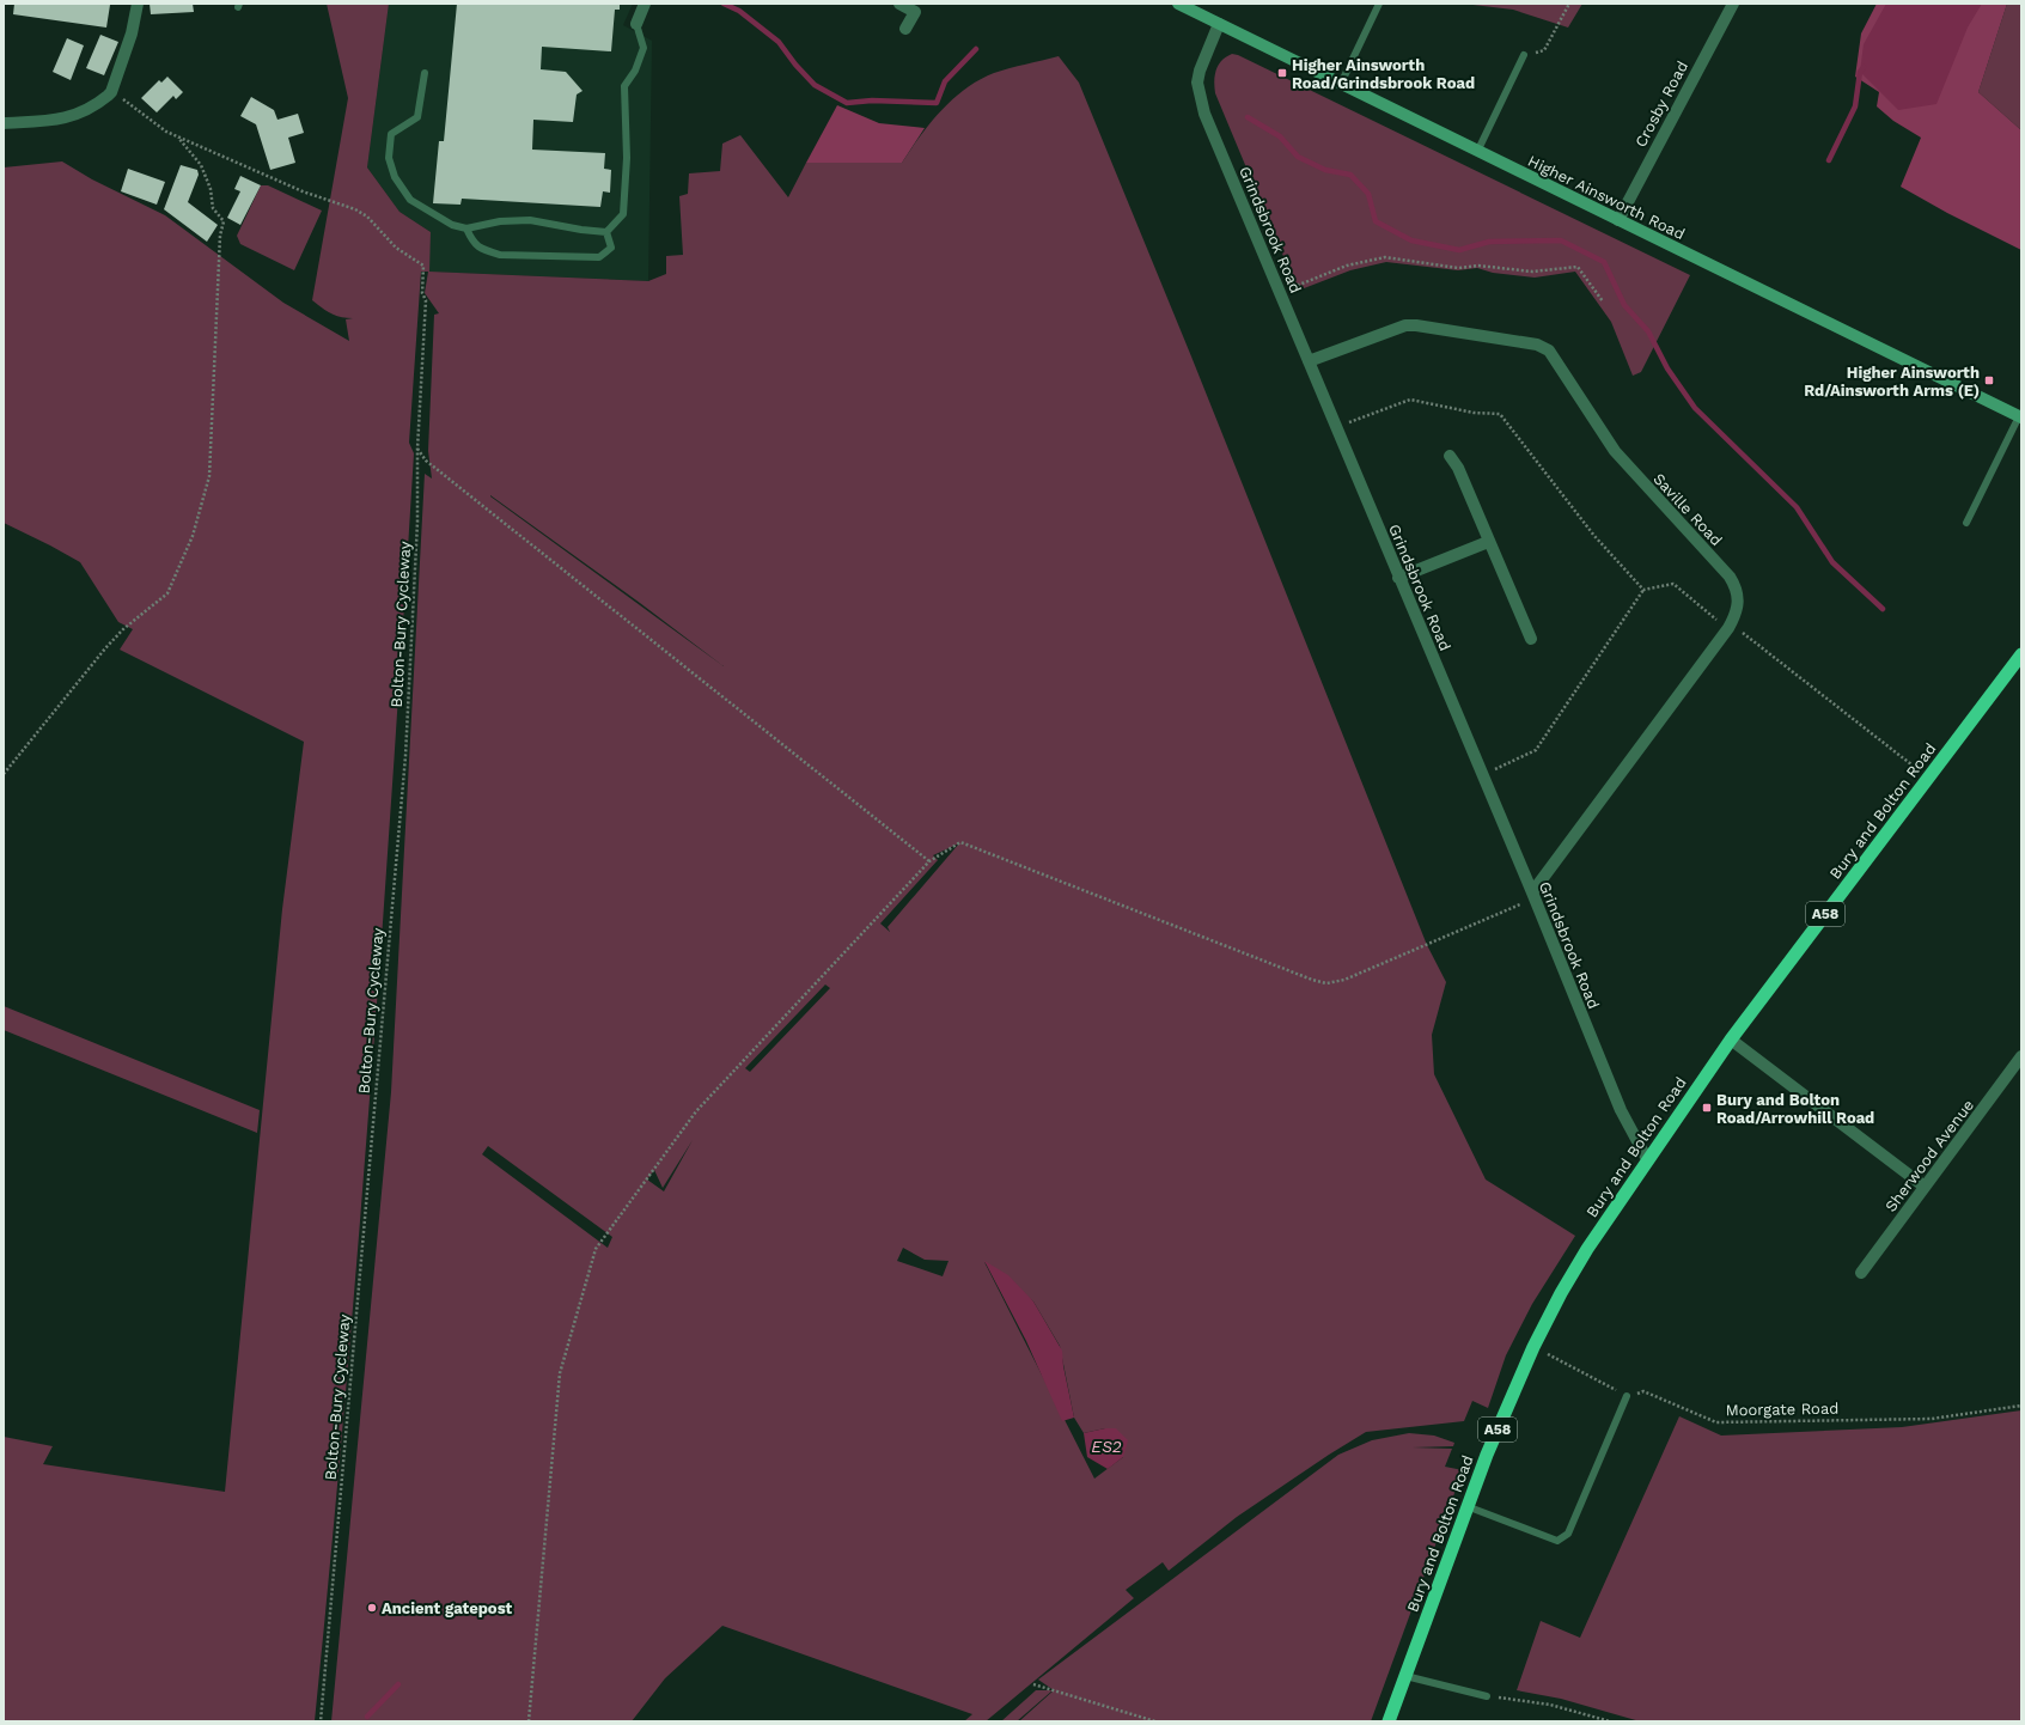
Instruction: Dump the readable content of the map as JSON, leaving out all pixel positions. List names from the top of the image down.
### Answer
{
  "streets": {
    "highway": ["Bury and Bolton Road", "A58"],
    "main road": ["Higher Ainsworth Road"],
    "street": [
      "Crosby Road",
      "Grindsbrook Road",
      "Saville Road",
      "Sherwood Avenue"
    ],
    "path": ["Bolton-Bury Cycleway", "Moorgate Road"]
  },
  "crossings": [
    ["Crosby Road", "Higher Ainsworth Road"],
    ["Higher Ainsworth Road", "Grindsbrook Road"],
    ["Grindsbrook Road", "Saville Road"],
    ["Grindsbrook Road", "Bury and Bolton Road"]
  ],
  "water": ["ES2"],
  "places": {
    "transit": ["Higher Ainsworth Road/Grindsbrook Road", "Higher Ainsworth Rd/Ainsworth Arms (E)", "Bury and Bolton Road/Arrowhill Road"],
    "other": ["Ancient gatepost"]
  }
}
